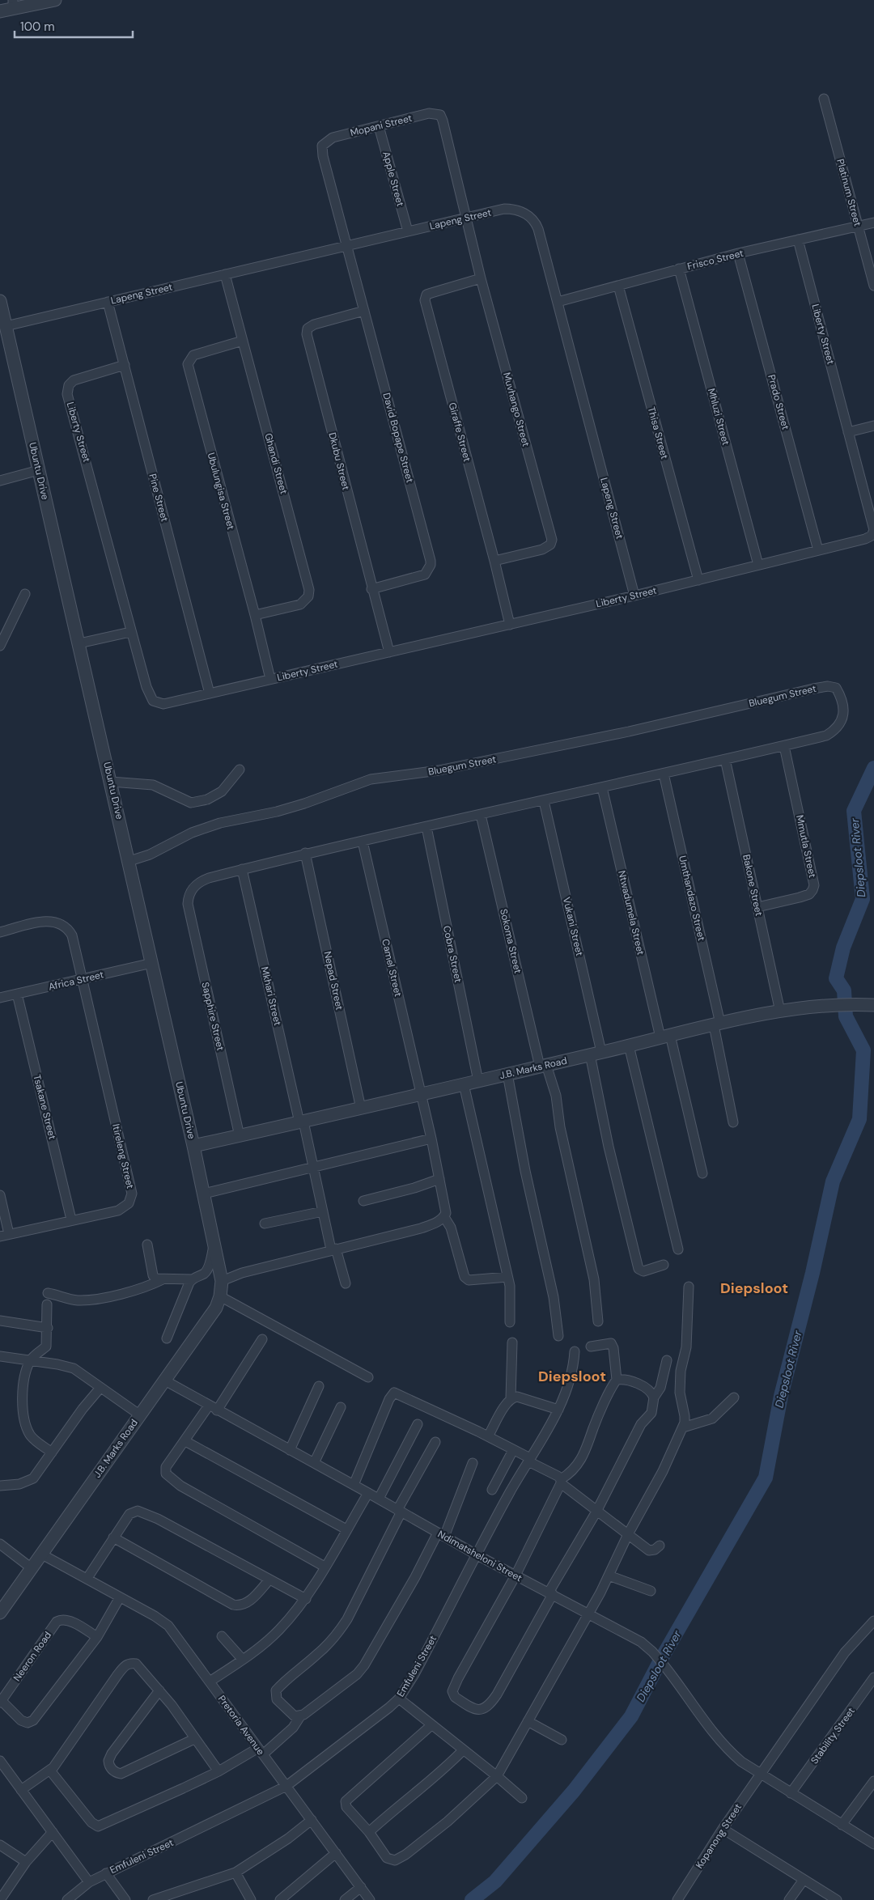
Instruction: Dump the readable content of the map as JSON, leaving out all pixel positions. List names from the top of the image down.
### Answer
{
  "streets": {
    "street": [
      "Mopani Street",
      "Apple Street",
      "Platinum Street",
      "Lapeng Street",
      "Frisco Street",
      "Liberty Street",
      "Prado Street",
      "Muvhango Street",
      "Mhluzi Street",
      "Giraffe Street",
      "Thisa Street",
      "David Bopape Street",
      "Dkubu Street",
      "Ghandi Street",
      "Ubuntu Drive",
      "Ubulungisa Street",
      "Pine Street",
      "Bluegum Street",
      "Mmutla Street",
      "Bakone Street",
      "Umthandazo Street",
      "Ntwadumela Street",
      "Vukani Street",
      "Sokoma Street",
      "Cobra Street",
      "Camel Street",
      "Africa Street",
      "Nepad Street",
      "Mkhari Street",
      "Sapphire Street",
      "J.B. Marks Road",
      "Tsakane Street",
      "Itireleng Street",
      "Ndimatsheloni Street",
      "Neeron Road",
      "Emfuleni Street",
      "Pretoria Avenue",
      "Stability Street",
      "Kopanong Street"
    ]
  },
  "crossings": [
    ["Mopani Street", "Apple Street"],
    ["Mopani Street", "Lapeng Street"],
    ["Mopani Street", "Muvhango Street"],
    ["Mopani Street", "David Bopape Street"],
    ["Apple Street", "Lapeng Street"],
    ["Platinum Street", "Frisco Street"],
    ["Lapeng Street", "Frisco Street"],
    ["Lapeng Street", "Liberty Street"],
    ["Lapeng Street", "Muvhango Street"],
    ["Lapeng Street", "David Bopape Street"],
    ["Lapeng Street", "Ghandi Street"],
    ["Lapeng Street", "Ubuntu Drive"],
    ["Lapeng Street", "Pine Street"],
    ["Frisco Street", "Liberty Street"],
    ["Frisco Street", "Prado Street"],
    ["Frisco Street", "Mhluzi Street"],
    ["Frisco Street", "Thisa Street"],
    ["Liberty Street", "Prado Street"],
    ["Liberty Street", "Mhluzi Street"],
    ["Liberty Street", "Giraffe Street"],
    ["Liberty Street", "Thisa Street"],
    ["Liberty Street", "Dkubu Street"],
    ["Liberty Street", "Ubulungisa Street"],
    ["Liberty Street", "Pine Street"],
    ["Muvhango Street", "Giraffe Street"],
    ["David Bopape Street", "Dkubu Street"],
    ["Ghandi Street", "Ubulungisa Street"],
    ["Ubuntu Drive", "Bluegum Street"],
    ["Ubuntu Drive", "Africa Street"],
    ["Ubuntu Drive", "J.B. Marks Road"],
    ["Bluegum Street", "Mmutla Street"],
    ["Bluegum Street", "Bakone Street"],
    ["Bluegum Street", "Umthandazo Street"],
    ["Bluegum Street", "Ntwadumela Street"],
    ["Bluegum Street", "Vukani Street"],
    ["Bluegum Street", "Sokoma Street"],
    ["Bluegum Street", "Cobra Street"],
    ["Bluegum Street", "Camel Street"],
    ["Bluegum Street", "Nepad Street"],
    ["Bluegum Street", "Mkhari Street"],
    ["Bluegum Street", "Sapphire Street"],
    ["Mmutla Street", "Bakone Street"],
    ["Bakone Street", "J.B. Marks Road"],
    ["Umthandazo Street", "J.B. Marks Road"],
    ["Ntwadumela Street", "J.B. Marks Road"],
    ["Vukani Street", "J.B. Marks Road"],
    ["Sokoma Street", "J.B. Marks Road"],
    ["Cobra Street", "J.B. Marks Road"],
    ["Camel Street", "J.B. Marks Road"],
    ["Africa Street", "Tsakane Street"],
    ["Africa Street", "Itireleng Street"],
    ["Nepad Street", "J.B. Marks Road"],
    ["Mkhari Street", "J.B. Marks Road"],
    ["Sapphire Street", "J.B. Marks Road"],
    ["J.B. Marks Road", "Ndimatsheloni Street"],
    ["J.B. Marks Road", "Pretoria Avenue"],
    ["Tsakane Street", "Itireleng Street"],
    ["Ndimatsheloni Street", "Emfuleni Street"],
    ["Ndimatsheloni Street", "Stability Street"],
    ["Ndimatsheloni Street", "Kopanong Street"],
    ["Emfuleni Street", "Pretoria Avenue"]
  ],
  "districts": ["Diepsloot", "Diepsloot"],
  "water": ["Diepsloot River"],
  "scale_bar": "100 m"
}
